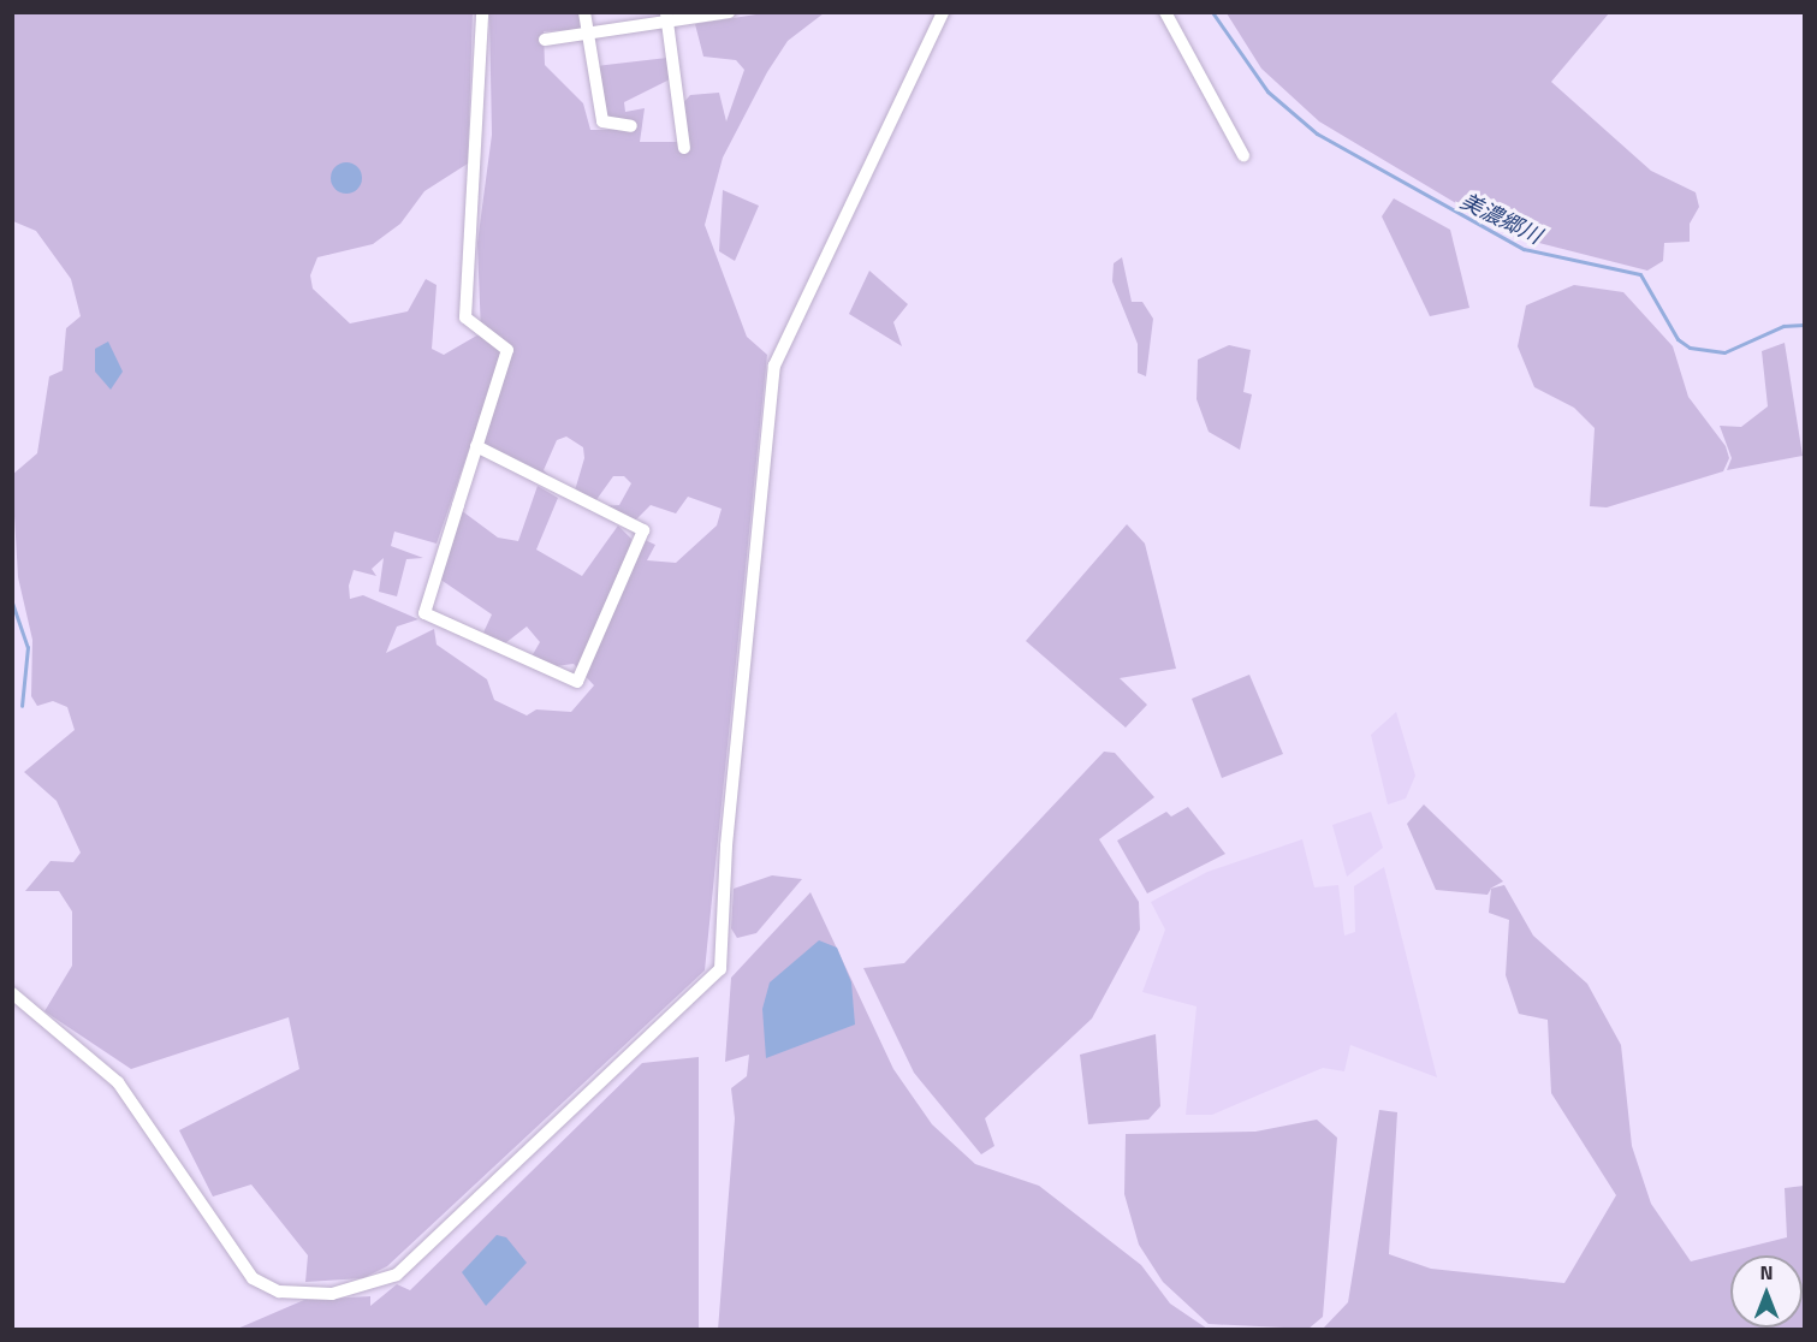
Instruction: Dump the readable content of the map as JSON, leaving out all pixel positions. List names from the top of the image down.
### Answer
{
  "water": ["美濃郷川"],
  "north": "top"
}
